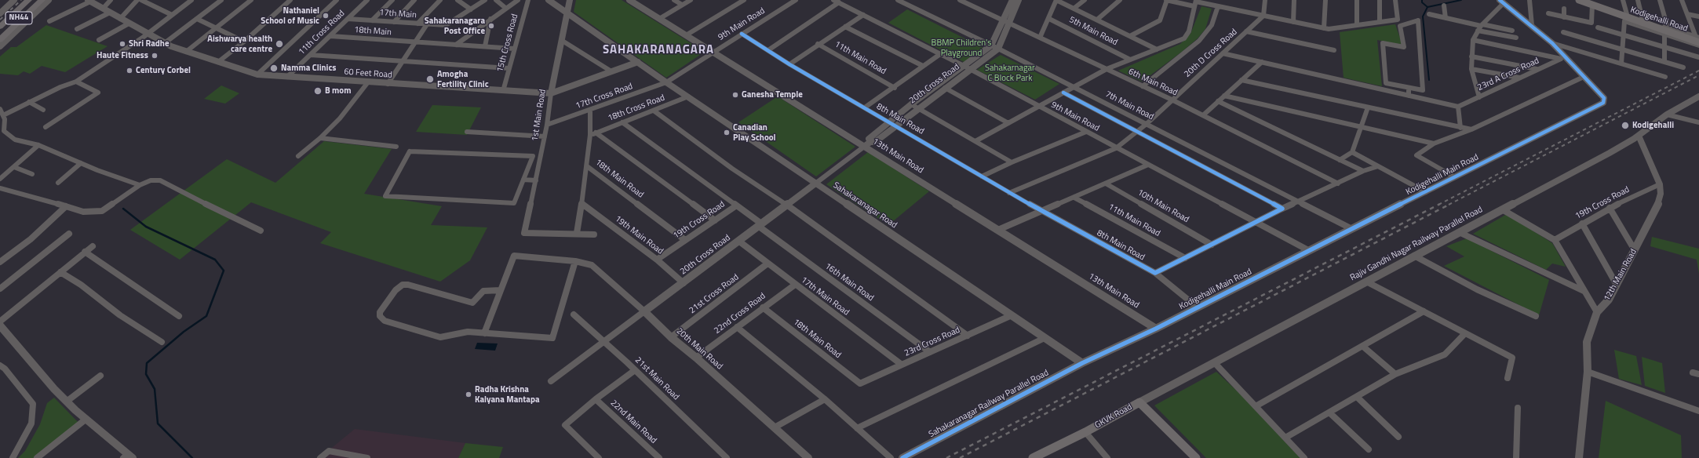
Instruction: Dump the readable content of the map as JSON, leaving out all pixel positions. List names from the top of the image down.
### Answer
{
  "streets": {
    "highway": ["NH44"],
    "main road": ["Kodigehalli Road", "GKVK Road"],
    "street": [
      "17th Main",
      "9th Main Road",
      "18th Main",
      "5th Main Road",
      "11th Cross Road",
      "15th Cross Road",
      "20th D Cross Road",
      "11th Main Road",
      "60 Feet Road",
      "23rd A Cross Road",
      "6th Main Road",
      "20th Cross Road",
      "17th Cross Road",
      "7th Main Road",
      "18th Cross Road",
      "1st Main Road",
      "8th Main Road",
      "13th Main Road",
      "Kodigehalli Main Road",
      "18th Main Road",
      "19th Cross Road",
      "Sahakaranagar Road",
      "10th Main Road",
      "19th Main Road",
      "Rajiv Gandhi Nagar Railway Parallel Road",
      "12th Main Road",
      "16th Main Road",
      "21st Cross Road",
      "17th Main Road",
      "22nd Cross Road",
      "23rd Cross Road",
      "20th Main Road",
      "21st Main Road",
      "Sahakaranagar Railway Parallel Road",
      "22nd Main Road"
    ]
  },
  "crossings": [
    ["17th Main", "11th Cross Road"],
    ["9th Main Road", "20th D Cross Road"],
    ["9th Main Road", "20th Cross Road"],
    ["9th Main Road", "17th Cross Road"],
    ["9th Main Road", "8th Main Road"],
    ["9th Main Road", "13th Main Road"],
    ["9th Main Road", "Kodigehalli Main Road"],
    ["9th Main Road", "Sahakaranagar Road"],
    ["18th Main", "11th Cross Road"],
    ["18th Main", "15th Cross Road"],
    ["11th Cross Road", "60 Feet Road"],
    ["15th Cross Road", "60 Feet Road"],
    ["20th D Cross Road", "6th Main Road"],
    ["20th D Cross Road", "7th Main Road"],
    ["20th D Cross Road", "8th Main Road"],
    ["60 Feet Road", "1st Main Road"],
    ["23rd A Cross Road", "Kodigehalli Main Road"],
    ["6th Main Road", "20th Cross Road"],
    ["20th Cross Road", "7th Main Road"],
    ["20th Cross Road", "8th Main Road"],
    ["20th Cross Road", "13th Main Road"],
    ["20th Cross Road", "Sahakaranagar Road"],
    ["20th Cross Road", "19th Main Road"],
    ["20th Cross Road", "16th Main Road"],
    ["20th Cross Road", "17th Main Road"],
    ["20th Cross Road", "20th Main Road"],
    ["20th Cross Road", "21st Main Road"],
    ["17th Cross Road", "1st Main Road"],
    ["17th Cross Road", "Sahakaranagar Road"],
    ["7th Main Road", "Kodigehalli Main Road"],
    ["18th Cross Road", "Sahakaranagar Road"],
    ["18th Cross Road", "16th Main Road"],
    ["1st Main Road", "Sahakaranagar Road"],
    ["8th Main Road", "Kodigehalli Main Road"],
    ["13th Main Road", "Kodigehalli Main Road"],
    ["Kodigehalli Main Road", "Sahakaranagar Road"],
    ["Kodigehalli Main Road", "Sahakaranagar Railway Parallel Road"],
    ["18th Main Road", "19th Cross Road"],
    ["18th Main Road", "22nd Cross Road"],
    ["18th Main Road", "23rd Cross Road"],
    ["19th Cross Road", "19th Main Road"],
    ["19th Cross Road", "12th Main Road"],
    ["19th Cross Road", "16th Main Road"],
    ["Sahakaranagar Road", "23rd Cross Road"],
    ["Sahakaranagar Road", "Sahakaranagar Railway Parallel Road"],
    ["Rajiv Gandhi Nagar Railway Parallel Road", "12th Main Road"],
    ["Rajiv Gandhi Nagar Railway Parallel Road", "GKVK Road"],
    ["16th Main Road", "23rd Cross Road"],
    ["21st Cross Road", "17th Main Road"],
    ["21st Cross Road", "20th Main Road"],
    ["17th Main Road", "22nd Cross Road"],
    ["17th Main Road", "23rd Cross Road"],
    ["22nd Cross Road", "20th Main Road"]
  ],
  "districts": ["SAHAKARANAGARA"],
  "parks": ["BBMP Children's Playground", "Sahakarnagar C Block Park"],
  "places": [
    "Nathaniel School of Music",
    "Sahakaranagara Post Office",
    "Shri Radhe",
    "Aishwarya health care centre",
    "Haute Fitness",
    "Namma Clinics",
    "Century Corbel",
    "Amogha Fertility Clinic",
    "B mom",
    "Ganesha Temple",
    "Kodigehalli",
    "Canadian Play School",
    "Radha Krishna Kalyana Mantapa"
  ]
}
